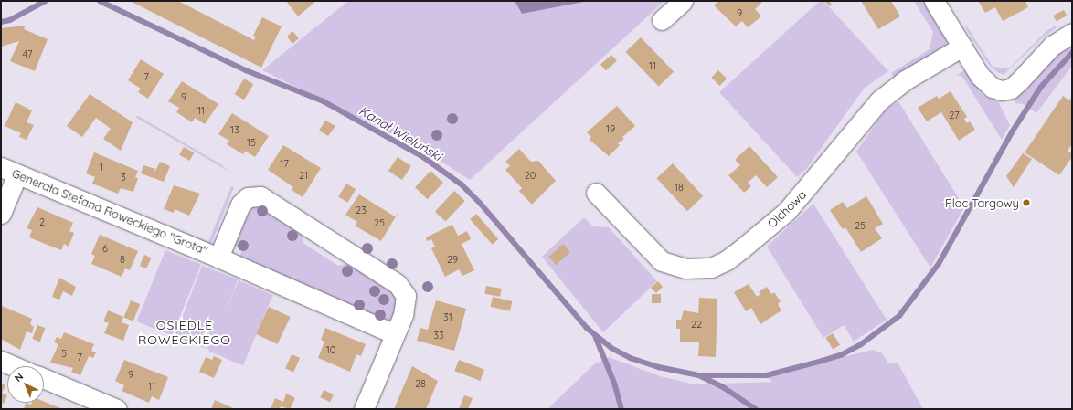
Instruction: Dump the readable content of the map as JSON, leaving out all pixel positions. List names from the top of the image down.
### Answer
{
  "streets": {
    "street": ["Olchowa", "Generała Stefana Roweckiego \"Grota\""]
  },
  "districts": ["OSIEDLE ROWECKIEGO"],
  "water": ["Kanał Wieluński"],
  "places": ["Plac Targowy"],
  "house_numbers": [
    "9",
    "47",
    "11",
    "7",
    "9",
    "11",
    "27",
    "19",
    "13",
    "15",
    "17",
    "1",
    "21",
    "20",
    "3",
    "18",
    "23",
    "2",
    "25",
    "25",
    "6",
    "8",
    "29",
    "31",
    "22",
    "33",
    "10",
    "5",
    "7",
    "9",
    "28",
    "11"
  ],
  "north": "top left"
}
